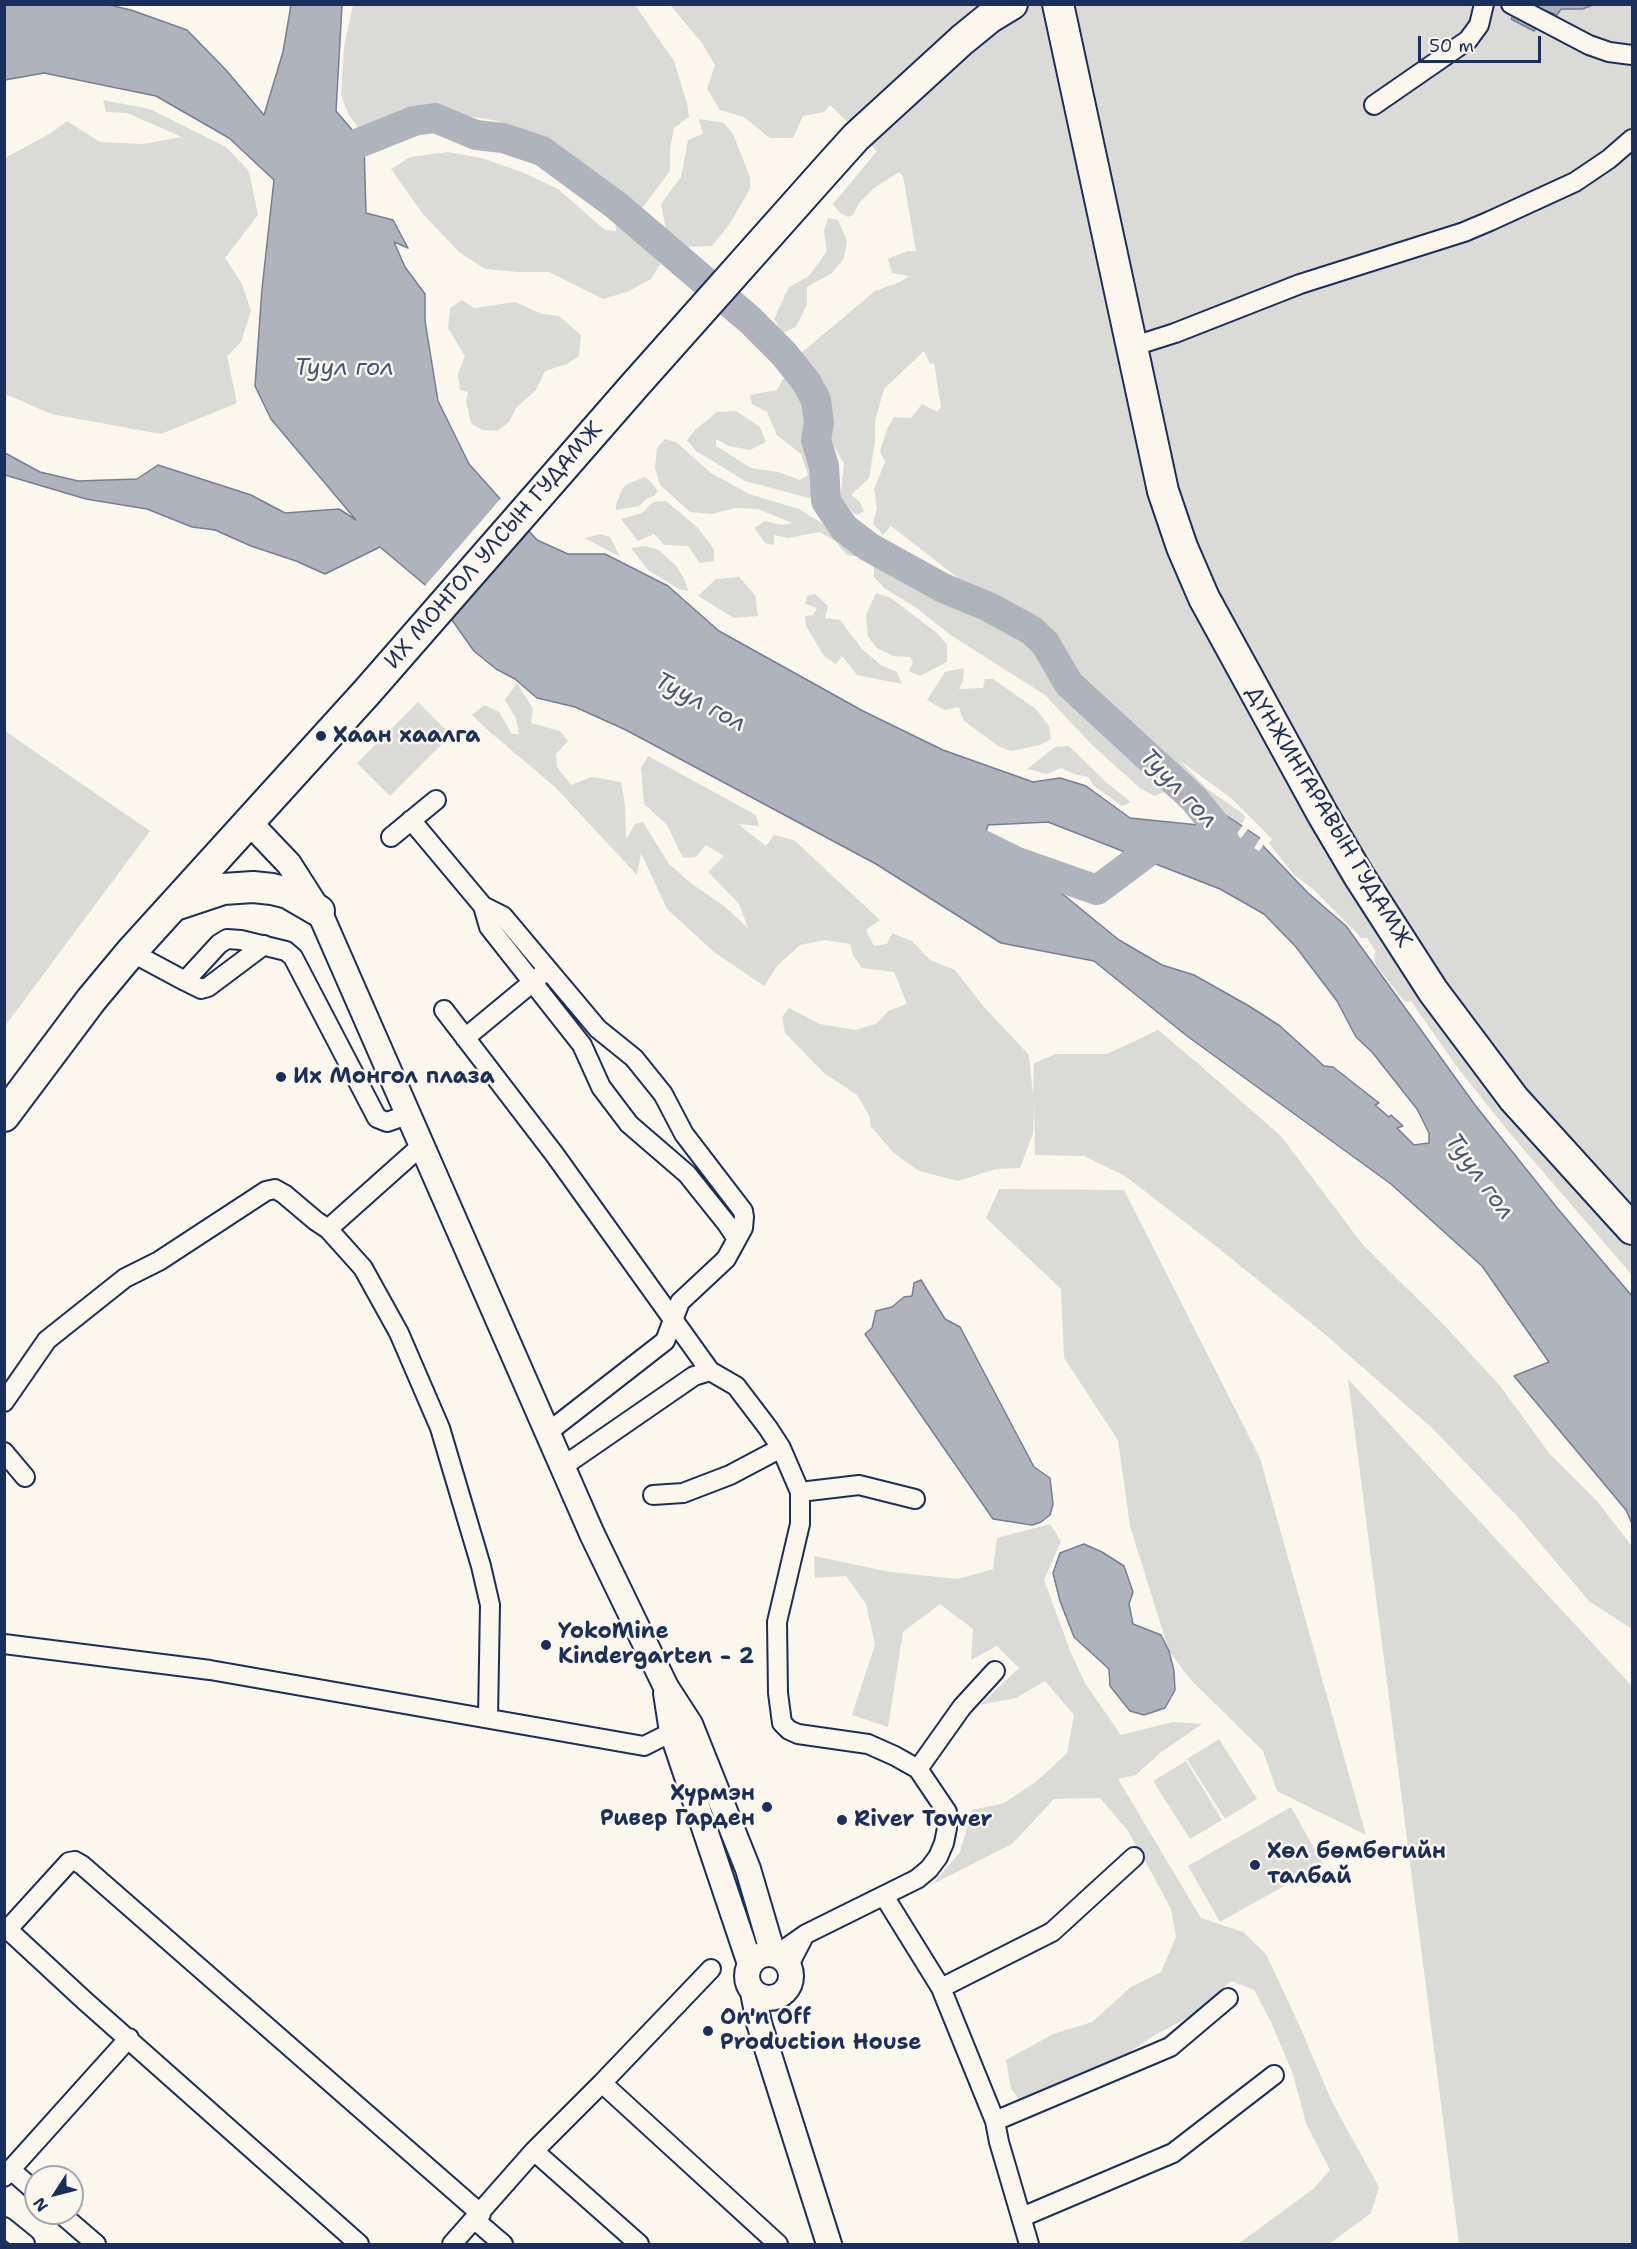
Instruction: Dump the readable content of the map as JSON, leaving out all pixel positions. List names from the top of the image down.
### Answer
{
  "streets": {
    "main road": ["ИХ МОНГОЛ УЛСЫН ГУДАМЖ", "ДҮНЖИНГАРАВЫН ГУДАМЖ"]
  },
  "water": ["Туул гол"],
  "places": [
    "Хаан хаалга",
    "Их Монгол плаза",
    "YokoMine Kindergarten - 2",
    "Хүрмэн Ривер Гарден",
    "River Tower",
    "Хөл бөмбөгийн талбай",
    "On'n Off Production House"
  ],
  "scale_bar": "50 m",
  "north": "bottom left"
}
